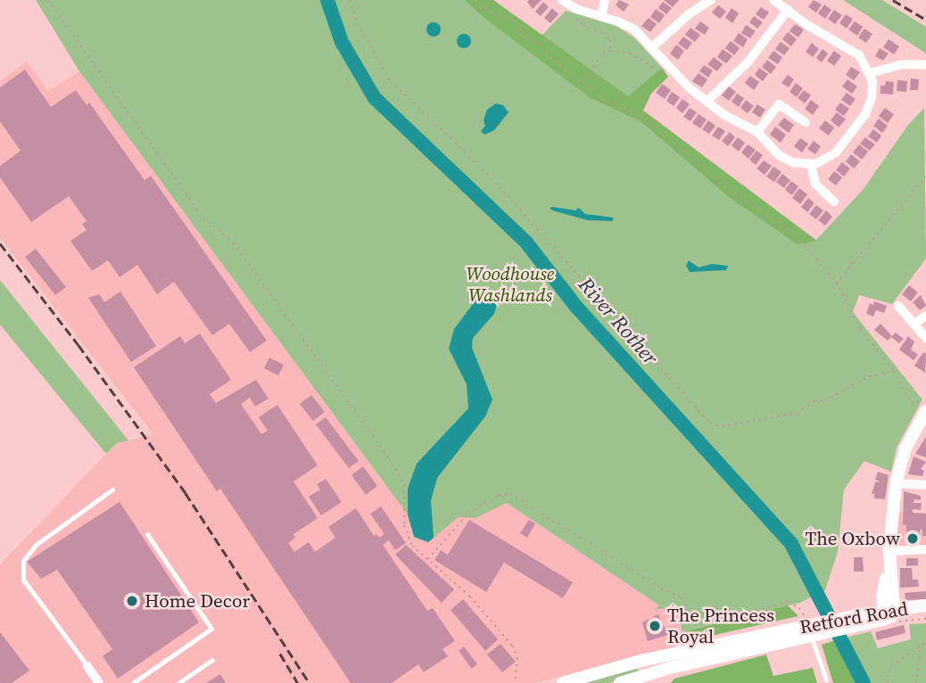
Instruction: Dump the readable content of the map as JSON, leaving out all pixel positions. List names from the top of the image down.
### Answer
{
  "streets": {
    "main road": ["Retford Road"]
  },
  "water": ["River Rother"],
  "parks": ["Woodhouse Washlands"],
  "places": ["The Oxbow", "Home Decor", "The Princess Royal"]
}
